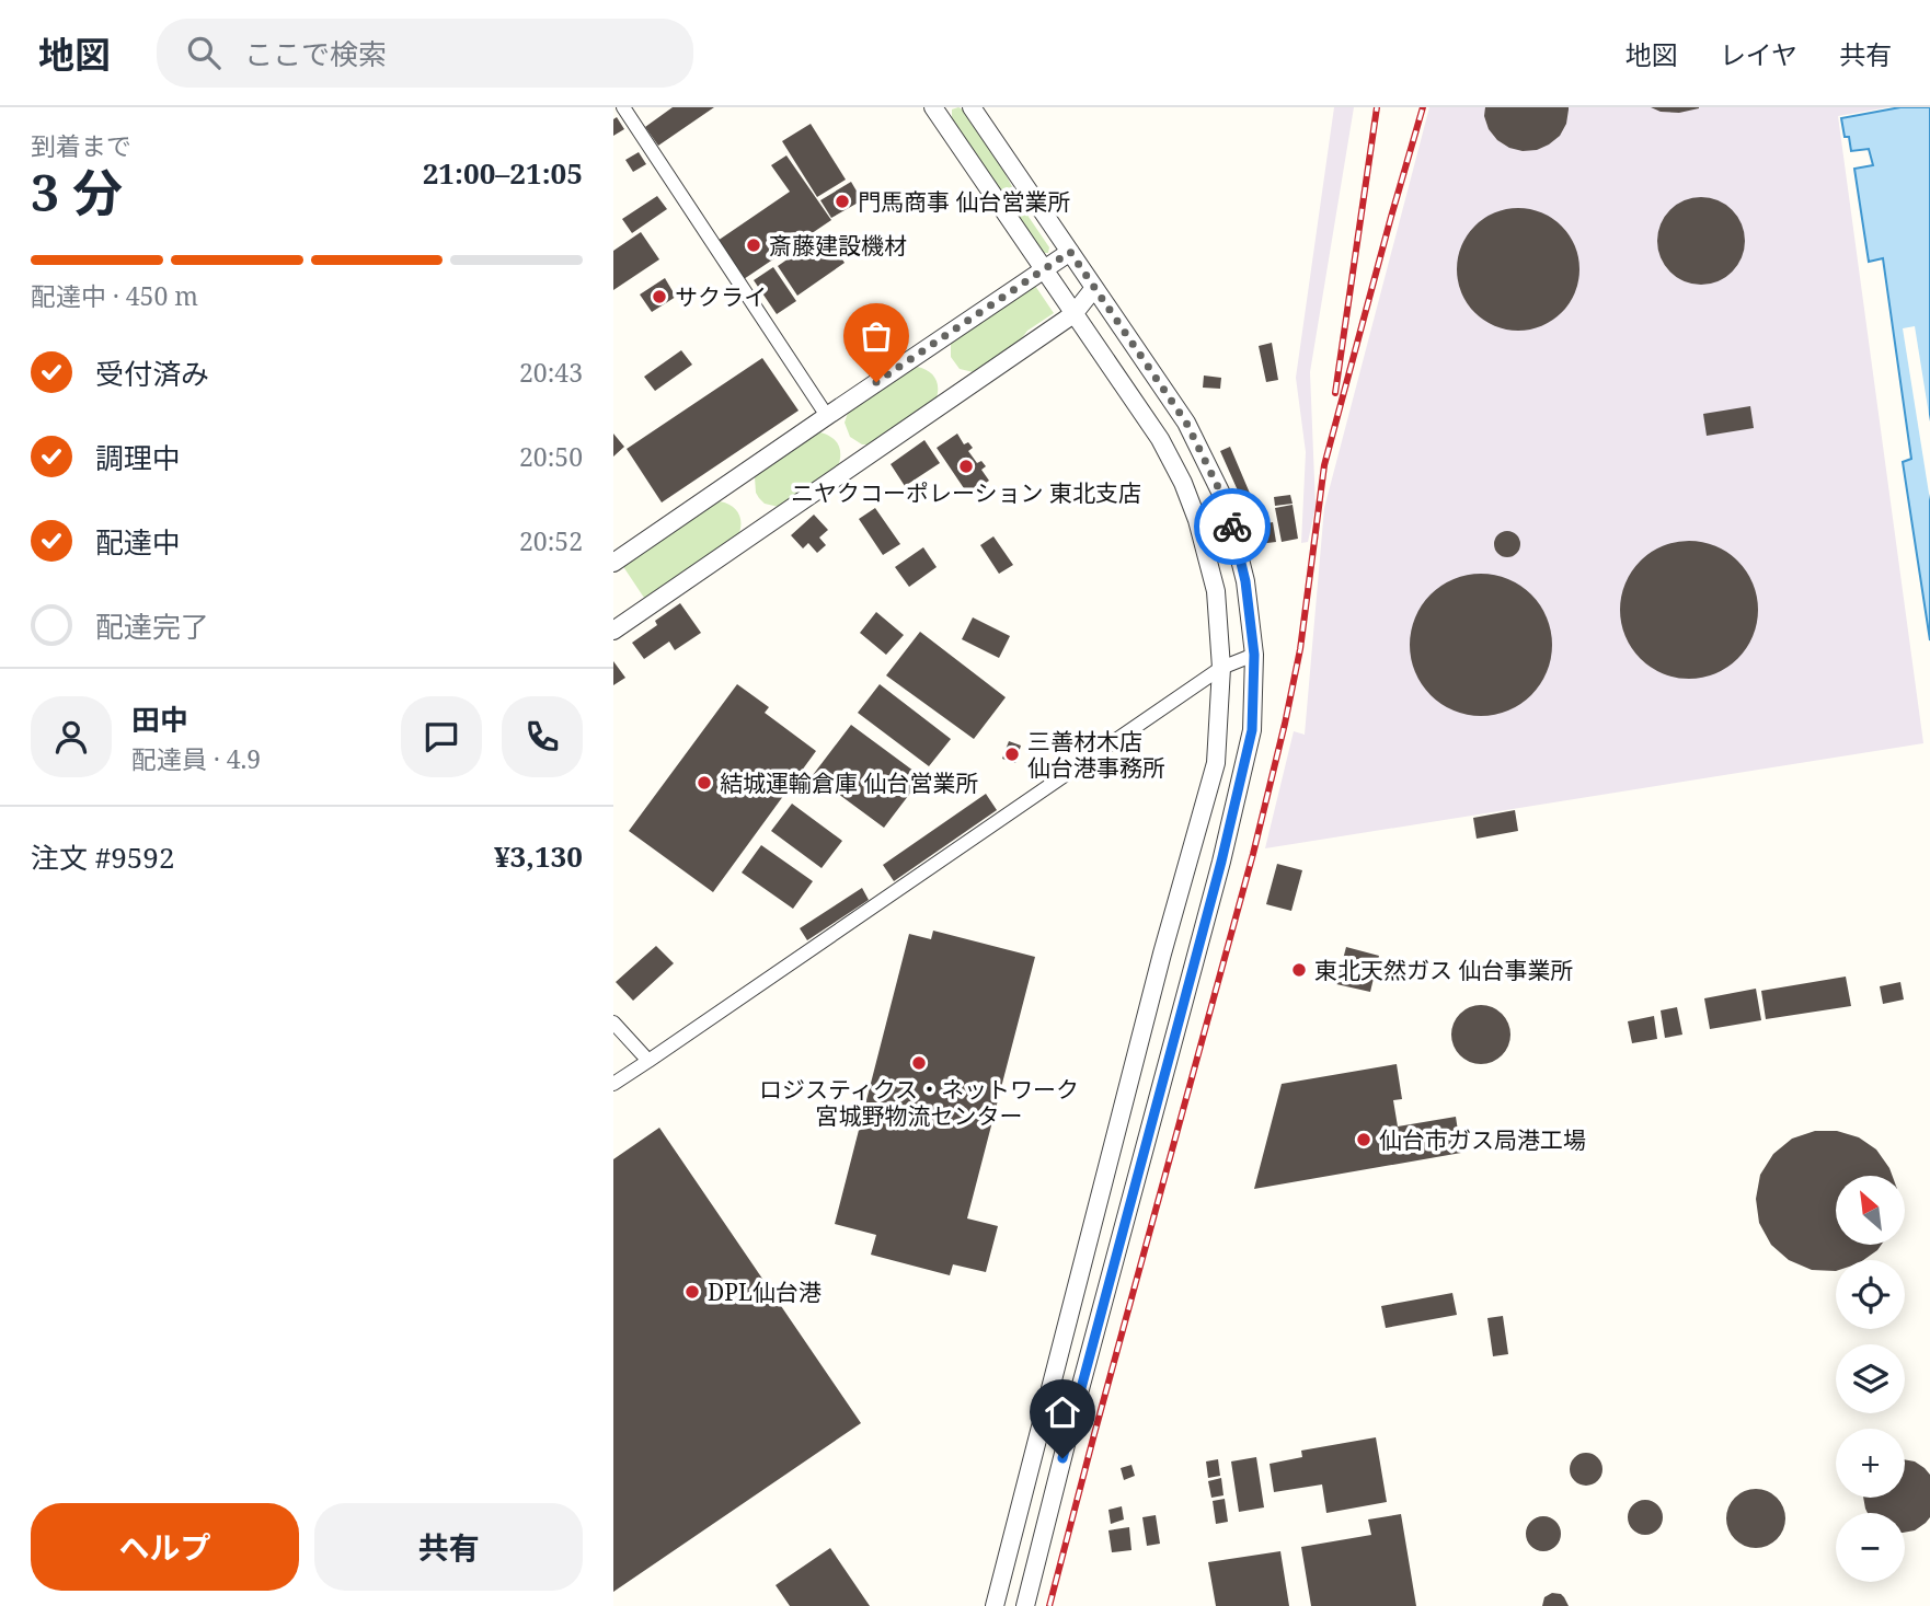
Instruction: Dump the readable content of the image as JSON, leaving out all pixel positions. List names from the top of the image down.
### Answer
{
  "places": [
    "門馬商事 仙台営業所",
    "斎藤建設機材",
    "サクライ",
    "ニヤクコーポレーション 東北支店",
    "三善材木店 仙台港事務所",
    "結城運輸倉庫 仙台営業所",
    "東北天然ガス 仙台事業所",
    "ロジスティクス・ネットワーク 宮城野物流センター",
    "仙台市ガス局港工場",
    "DPL仙台港"
  ],
  "north": "top left",
  "page": {
    "header": "地図",
    "search": "ここで検索",
    "nav": ["地図", "レイヤ", "共有"],
    "heading": ["3 分", "到着まで", "21:00–21:05"],
    "panel": [
      "田中",
      "配達員 · 4.9",
      "注文 #9592",
      "¥3,130"
    ],
    "bar": "配達中 · 450 m",
    "list": [
      ["受付済み", "20:43"],
      ["調理中", "20:50"],
      ["配達中", "20:52"],
      "配達完了"
    ],
    "map_buttons": ["+", "−"],
    "buttons": ["ヘルプ", "共有"]
  }
}
